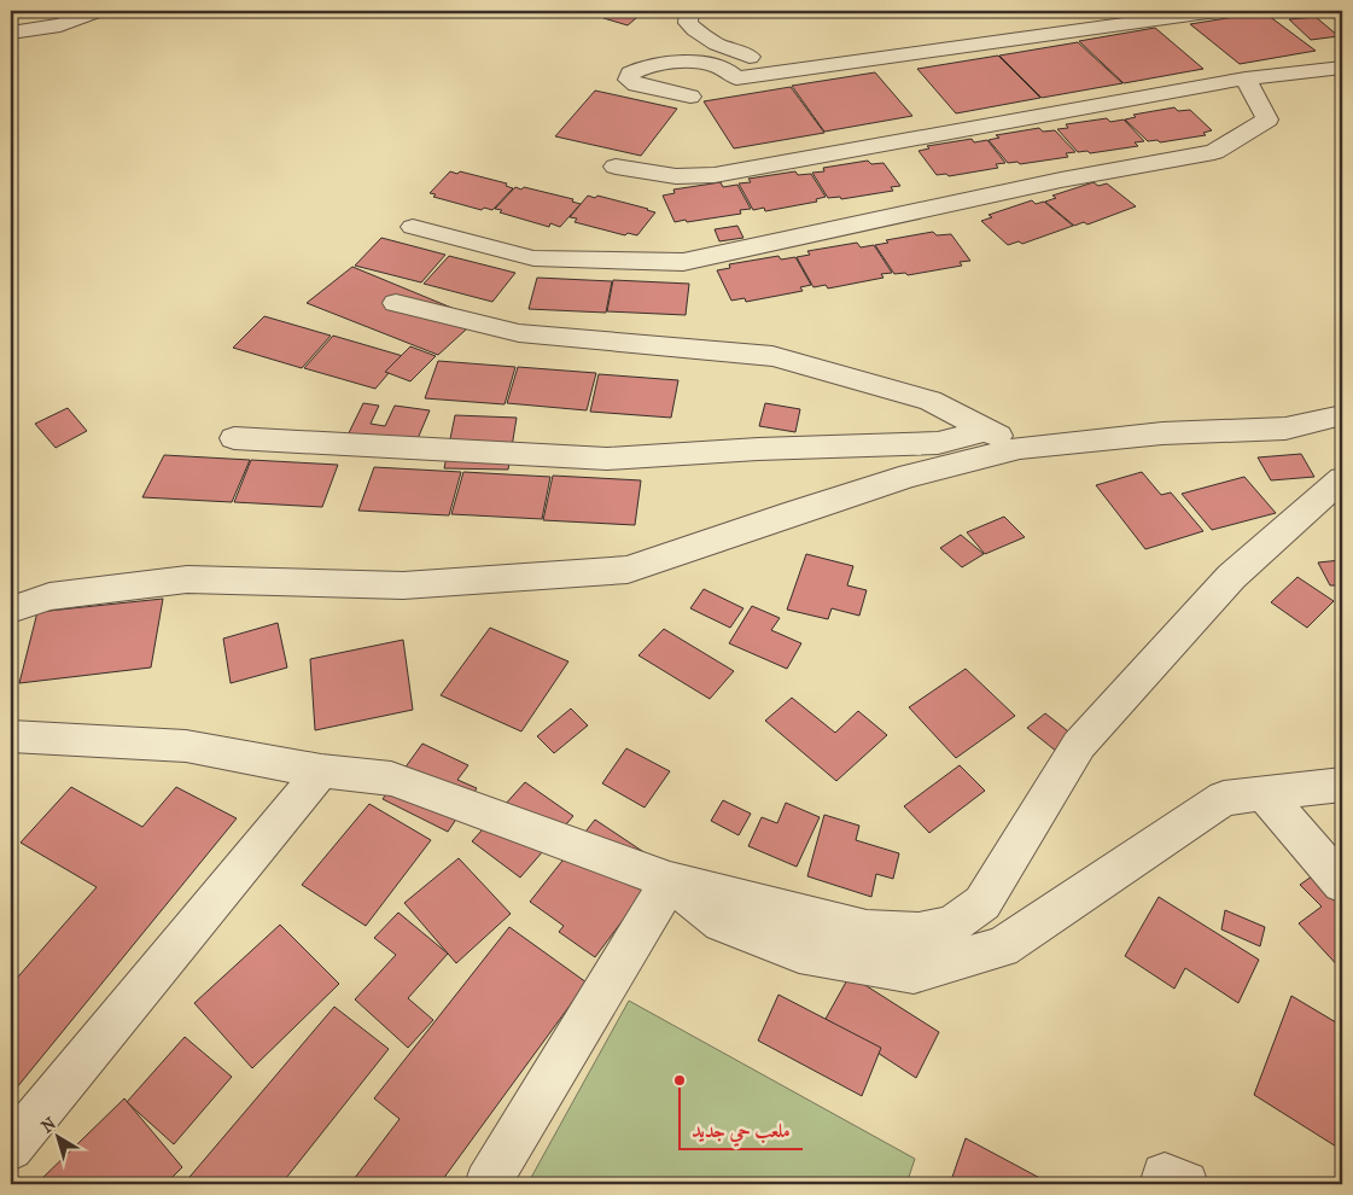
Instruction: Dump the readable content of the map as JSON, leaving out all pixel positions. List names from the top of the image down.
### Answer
{
  "places": ["ملعب حي جديد"],
  "north": "top left"
}
